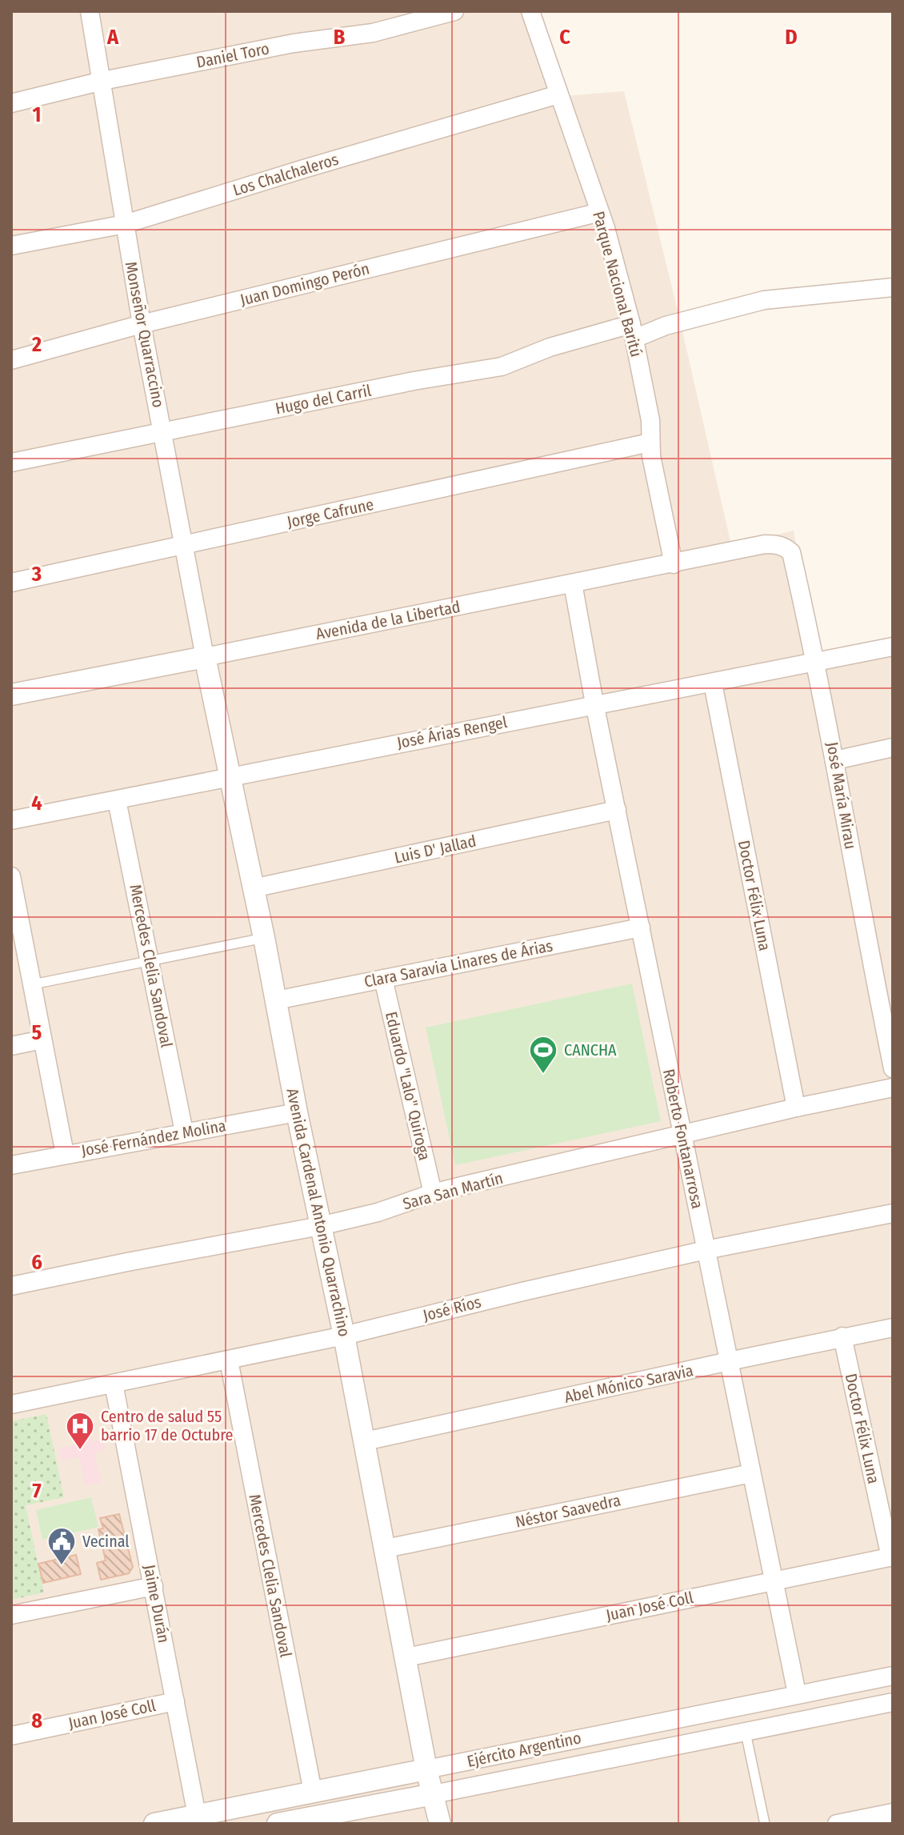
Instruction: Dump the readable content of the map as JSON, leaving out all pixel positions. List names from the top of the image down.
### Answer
{
  "streets": {
    "street": [
      "Daniel Toro",
      "Los Chalchaleros",
      "Juan Domingo Perón",
      "Parque Nacional Baritú",
      "Monseñor Quarraccino",
      "Hugo del Carril",
      "Jorge Cafrune",
      "Avenida de la Libertad",
      "José Árias Rengel",
      "José María Mirau",
      "Luis D' Jallad",
      "Doctor Félix Luna",
      "Clara Saravia Linares de Árias",
      "Mercedes Clelia Sandoval",
      "Eduardo \"Lalo\" Quiroga",
      "José Fernández Molina",
      "Roberto Fontanarrosa",
      "Sara San Martín",
      "Avenida Cardenal Antonio Quarrachino",
      "José Ríos",
      "Abel Mónico Saravia",
      "Néstor Saavedra",
      "Jaime Durán",
      "Juan José Coll",
      "Ejército Argentino"
    ]
  },
  "crossings": [
    ["Daniel Toro", "Monseñor Quarraccino"],
    ["Los Chalchaleros", "Parque Nacional Baritú"],
    ["Los Chalchaleros", "Monseñor Quarraccino"],
    ["Juan Domingo Perón", "Parque Nacional Baritú"],
    ["Juan Domingo Perón", "Monseñor Quarraccino"],
    ["Parque Nacional Baritú", "Hugo del Carril"],
    ["Parque Nacional Baritú", "Jorge Cafrune"],
    ["Parque Nacional Baritú", "Avenida de la Libertad"],
    ["Monseñor Quarraccino", "Hugo del Carril"],
    ["Monseñor Quarraccino", "Jorge Cafrune"],
    ["Monseñor Quarraccino", "Avenida de la Libertad"],
    ["Monseñor Quarraccino", "Avenida Cardenal Antonio Quarrachino"],
    ["Avenida de la Libertad", "José María Mirau"],
    ["Avenida de la Libertad", "Roberto Fontanarrosa"],
    ["Avenida de la Libertad", "Avenida Cardenal Antonio Quarrachino"],
    ["José Árias Rengel", "José María Mirau"],
    ["José Árias Rengel", "Doctor Félix Luna"],
    ["José Árias Rengel", "Mercedes Clelia Sandoval"],
    ["José Árias Rengel", "Roberto Fontanarrosa"],
    ["José Árias Rengel", "Avenida Cardenal Antonio Quarrachino"],
    ["Luis D' Jallad", "Roberto Fontanarrosa"],
    ["Luis D' Jallad", "Avenida Cardenal Antonio Quarrachino"],
    ["Doctor Félix Luna", "Sara San Martín"],
    ["Doctor Félix Luna", "Abel Mónico Saravia"],
    ["Doctor Félix Luna", "Juan José Coll"],
    ["Clara Saravia Linares de Árias", "Eduardo \"Lalo\" Quiroga"],
    ["Clara Saravia Linares de Árias", "Roberto Fontanarrosa"],
    ["Clara Saravia Linares de Árias", "Avenida Cardenal Antonio Quarrachino"],
    ["Mercedes Clelia Sandoval", "José Fernández Molina"],
    ["Mercedes Clelia Sandoval", "José Ríos"],
    ["Mercedes Clelia Sandoval", "Ejército Argentino"],
    ["Eduardo \"Lalo\" Quiroga", "Sara San Martín"],
    ["José Fernández Molina", "Avenida Cardenal Antonio Quarrachino"],
    ["Roberto Fontanarrosa", "Sara San Martín"],
    ["Roberto Fontanarrosa", "José Ríos"],
    ["Roberto Fontanarrosa", "Abel Mónico Saravia"],
    ["Roberto Fontanarrosa", "Néstor Saavedra"],
    ["Roberto Fontanarrosa", "Juan José Coll"],
    ["Roberto Fontanarrosa", "Ejército Argentino"],
    ["Sara San Martín", "Avenida Cardenal Antonio Quarrachino"],
    ["Avenida Cardenal Antonio Quarrachino", "José Ríos"],
    ["Avenida Cardenal Antonio Quarrachino", "Abel Mónico Saravia"],
    ["Avenida Cardenal Antonio Quarrachino", "Néstor Saavedra"],
    ["Avenida Cardenal Antonio Quarrachino", "Juan José Coll"],
    ["Avenida Cardenal Antonio Quarrachino", "Ejército Argentino"],
    ["José Ríos", "Jaime Durán"],
    ["Jaime Durán", "Juan José Coll"],
    ["Jaime Durán", "Ejército Argentino"]
  ],
  "places": {
    "sports": ["CANCHA"],
    "hospital": ["Centro de salud 55 barrio 17 de Octubre"],
    "public building": ["Vecinal"]
  },
  "grid": {
    "columns": [
      "A",
      "B",
      "C",
      "D"
    ],
    "rows": [
      "1",
      "2",
      "3",
      "4",
      "5",
      "6",
      "7",
      "8"
    ]
  }
}
